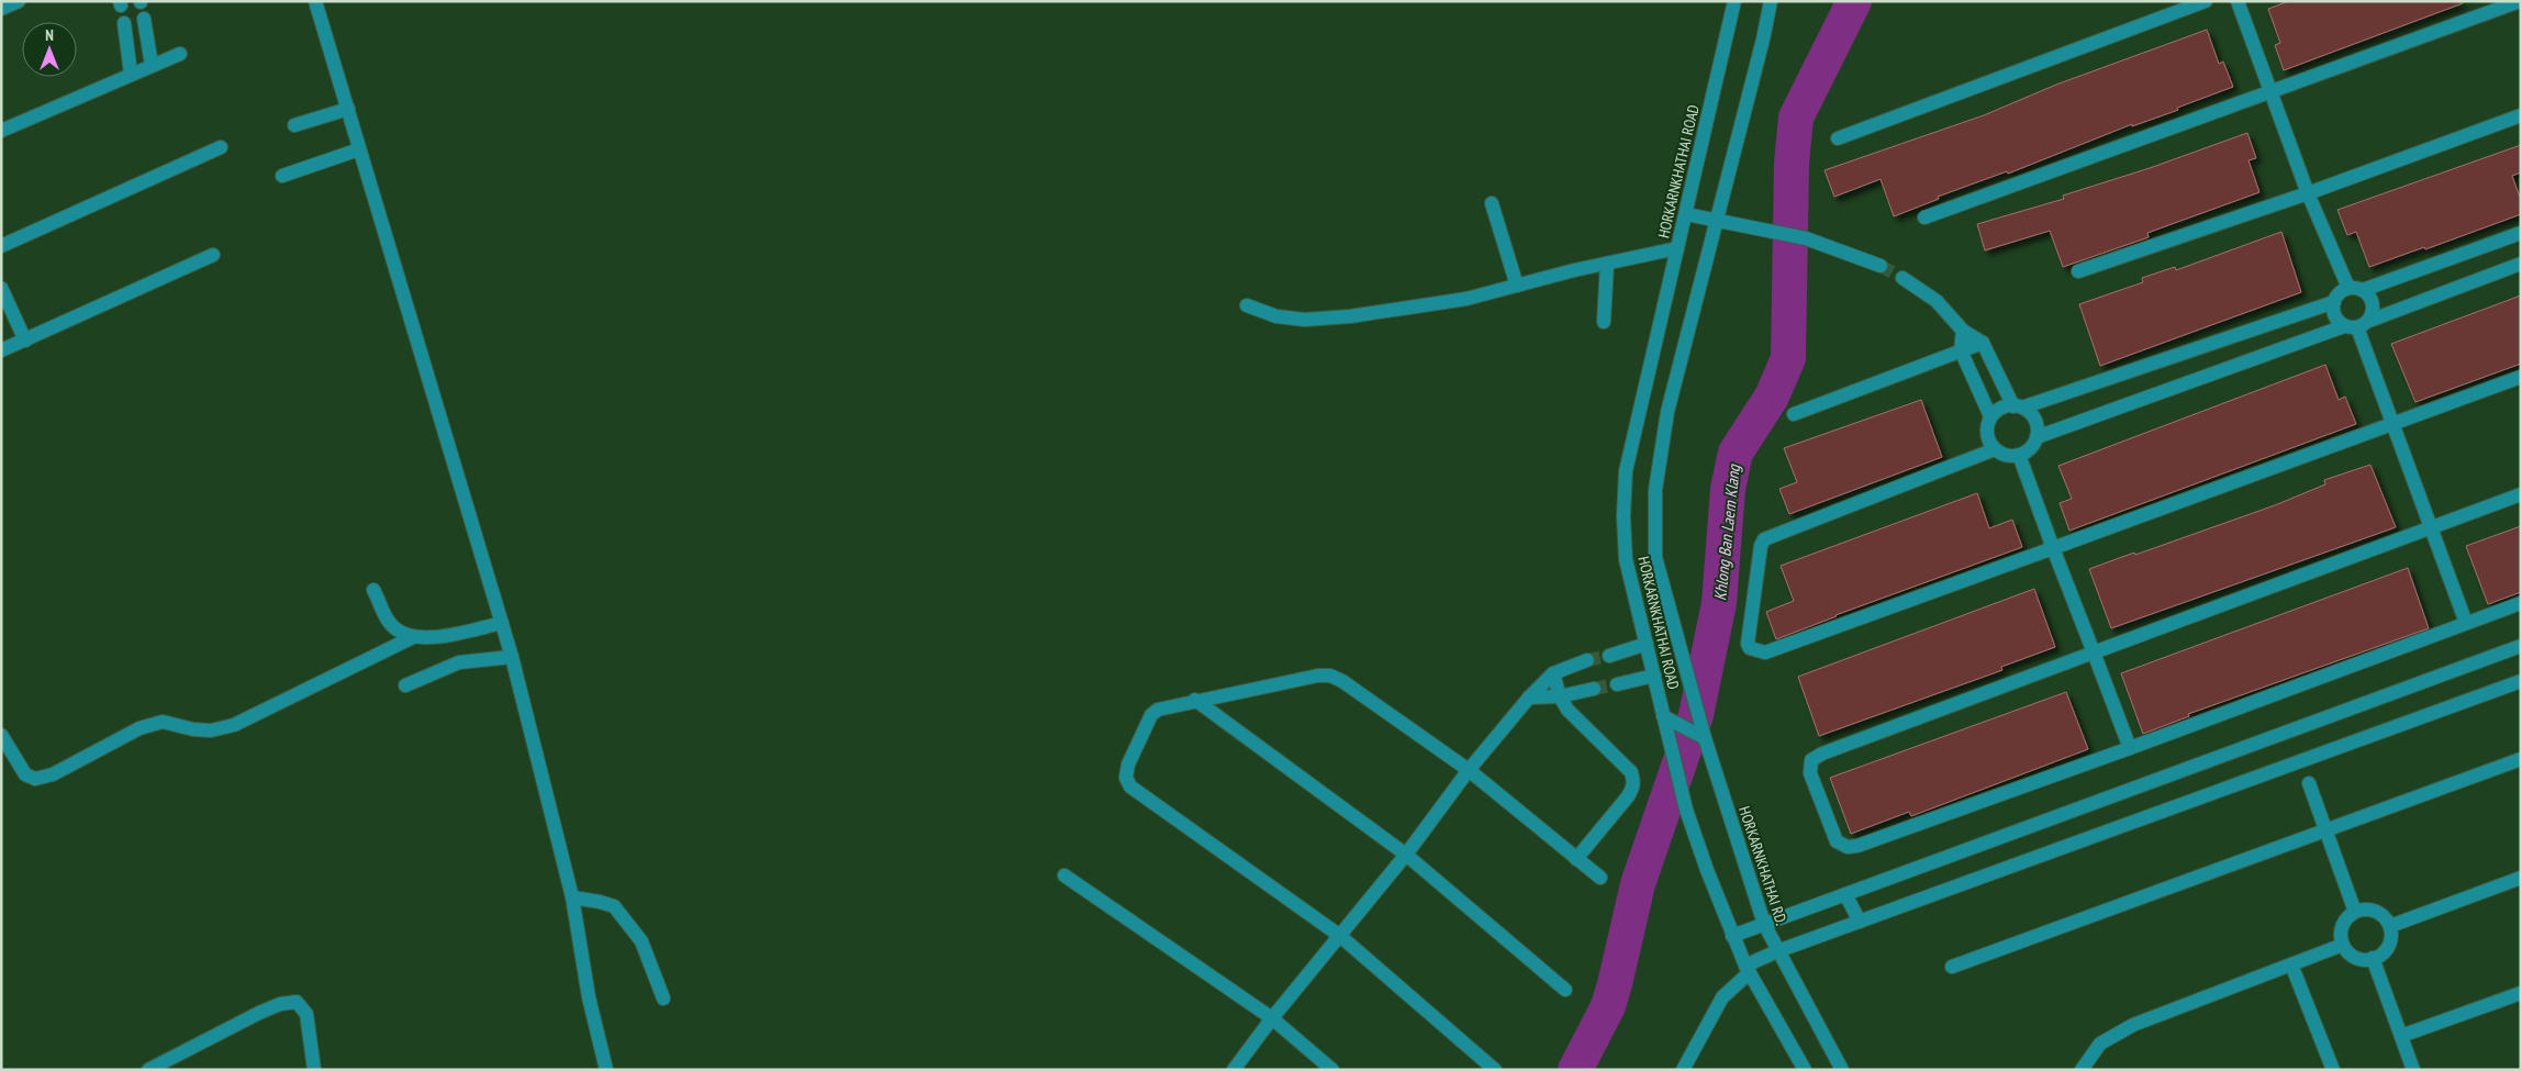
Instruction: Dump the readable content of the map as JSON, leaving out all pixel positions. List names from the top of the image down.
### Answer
{
  "streets": {
    "street": ["HORKARNKHATHAI ROAD", "HORKARNKHATHAI RD."]
  },
  "crossings": [
    ["HORKARNKHATHAI ROAD", "HORKARNKHATHAI RD."]
  ],
  "water": ["Khlong Ban Laem Klang"],
  "north": "top"
}
